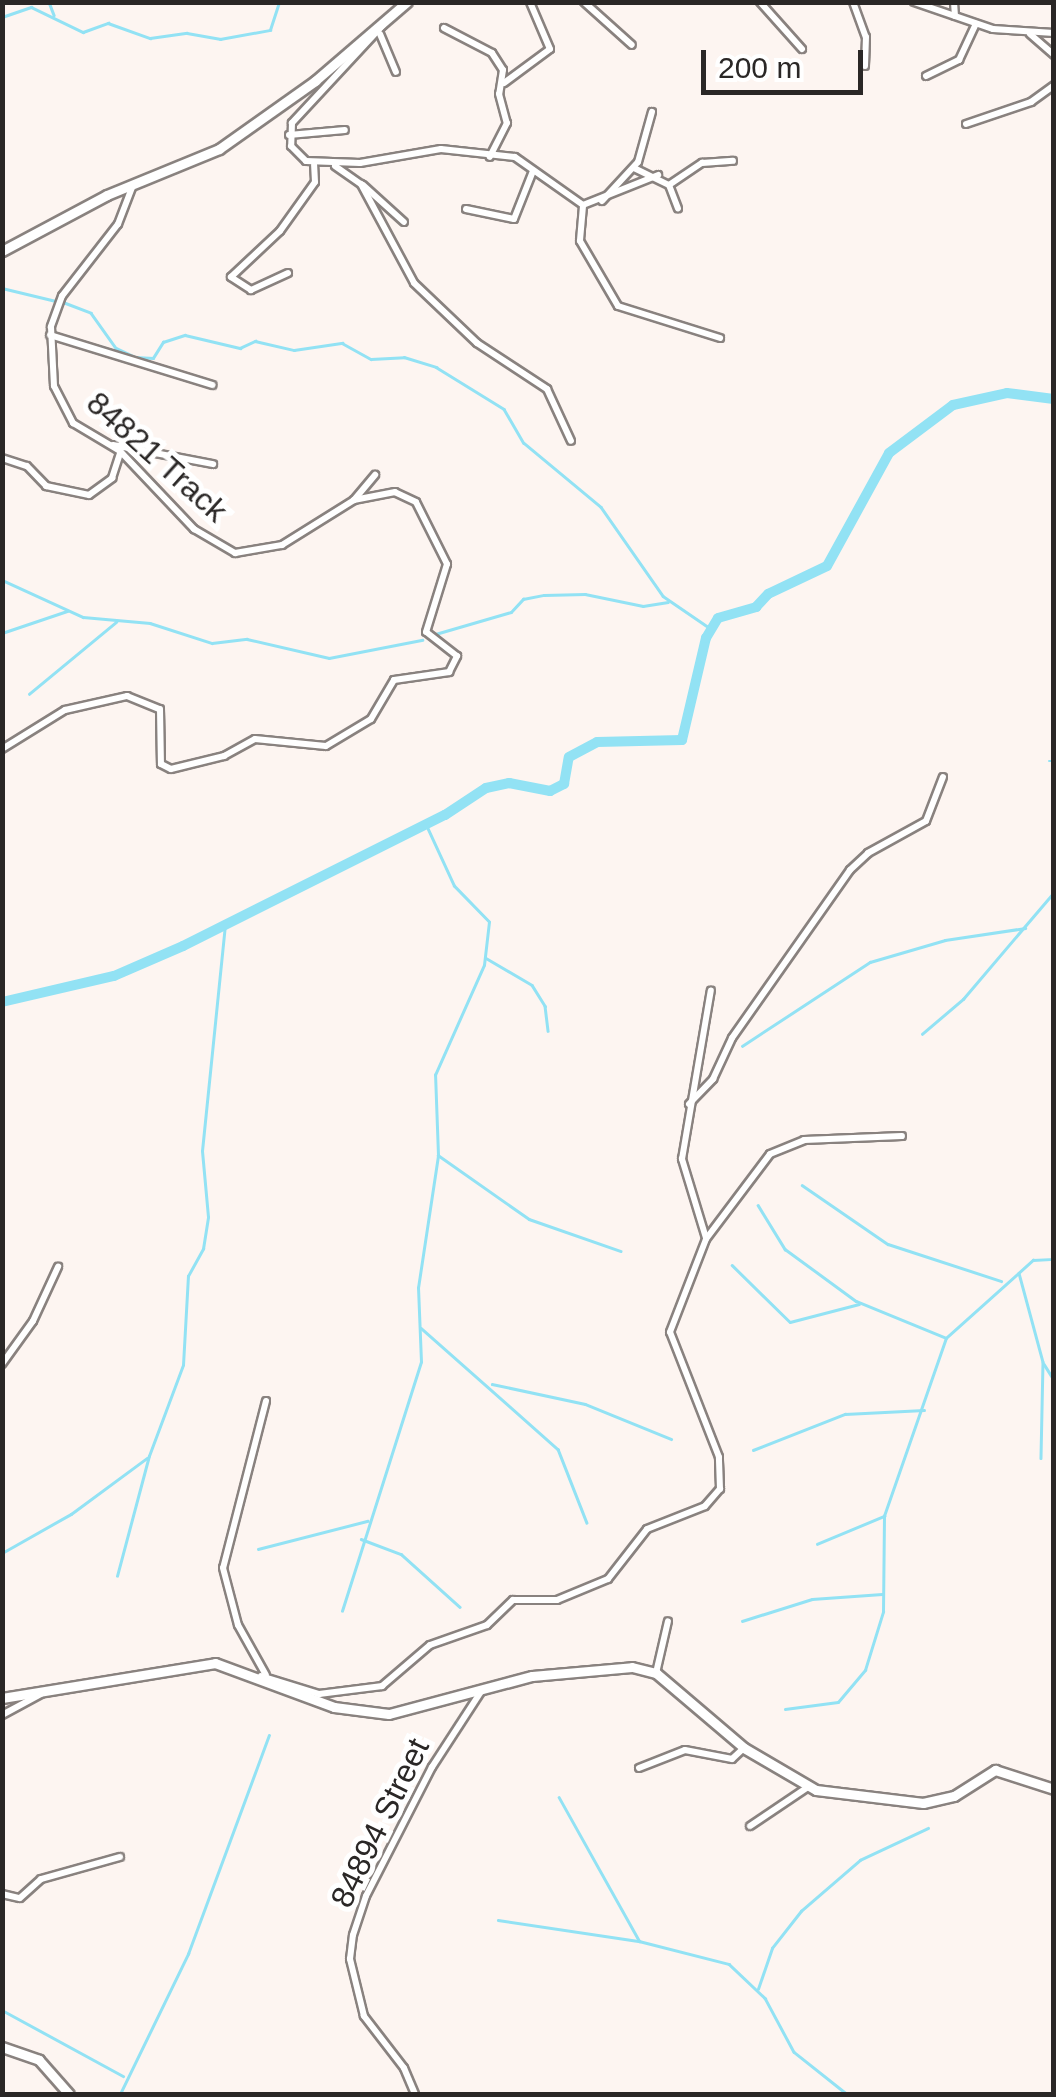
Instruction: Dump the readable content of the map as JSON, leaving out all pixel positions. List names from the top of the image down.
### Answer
{
  "streets": {
    "street": ["84821 Track", "84894 Street"]
  },
  "scale_bar": "200 m"
}
